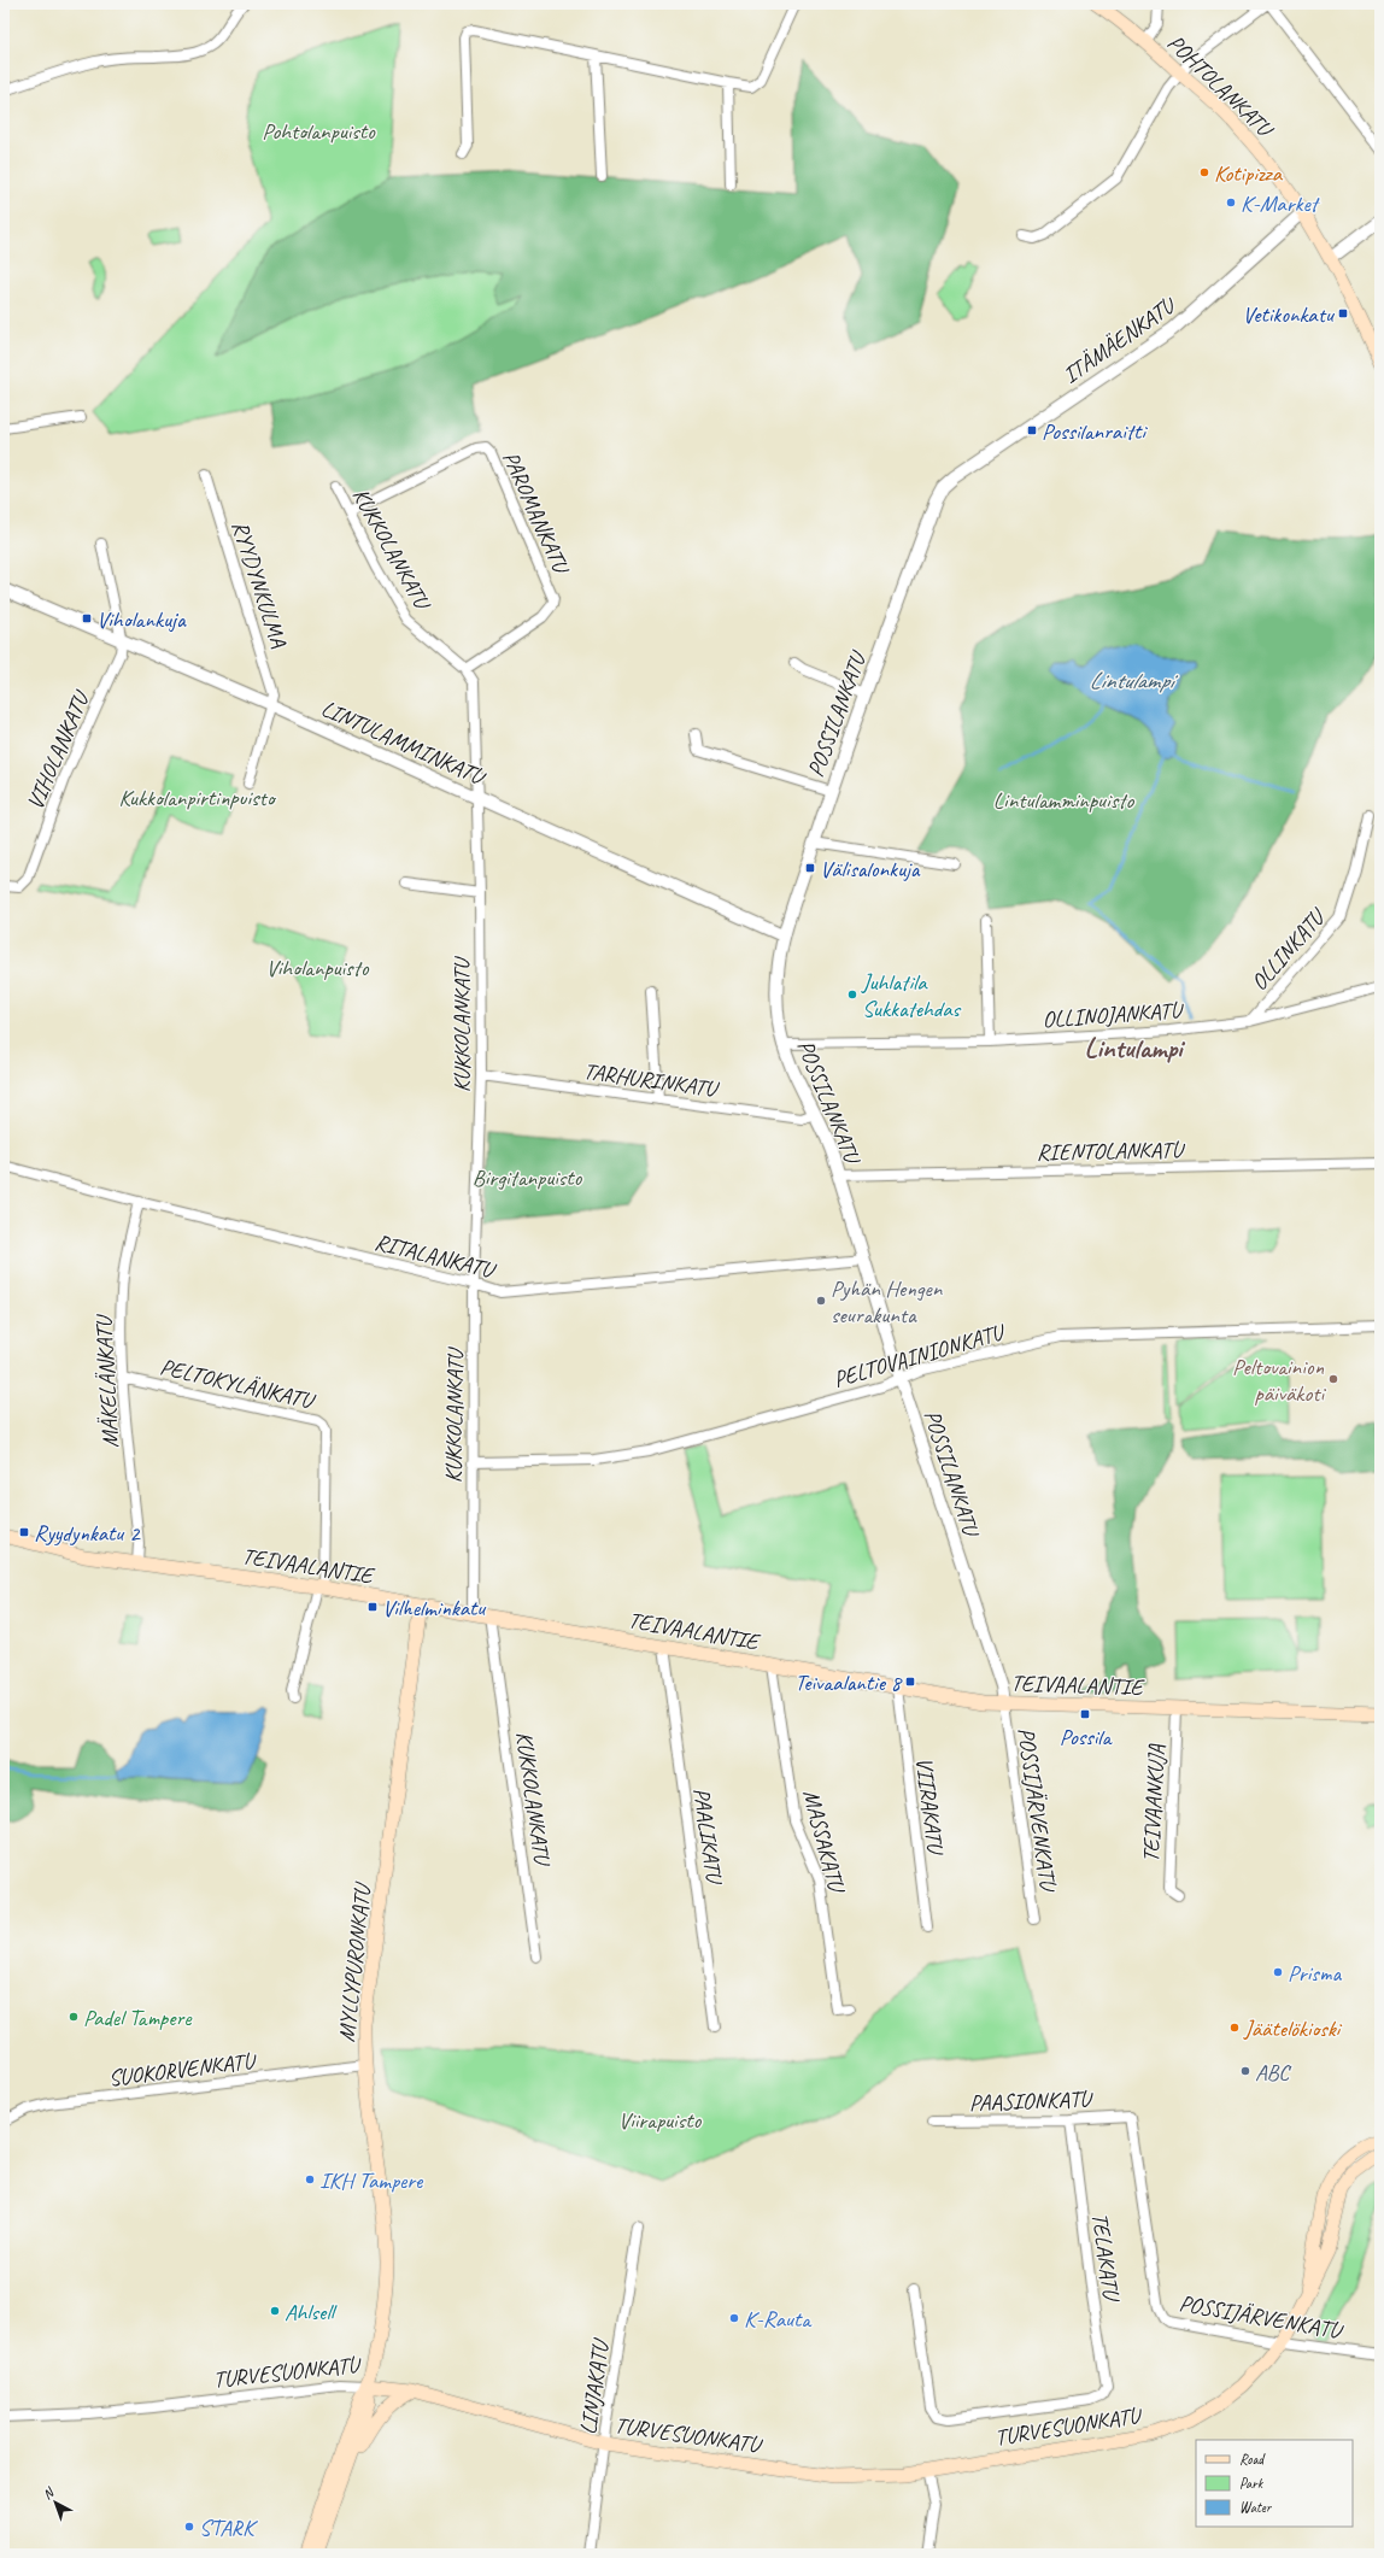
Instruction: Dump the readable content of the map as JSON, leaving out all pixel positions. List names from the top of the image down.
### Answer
{
  "streets": {
    "main road": [
      "POHTOLANKATU",
      "TEIVAALANTIE",
      "MYLLYPURONKATU",
      "TURVESUONKATU"
    ],
    "street": [
      "ITÄMÄENKATU",
      "PAROMANKATU",
      "KUKKOLANKATU",
      "RYYDYNKULMA",
      "POSSILANKATU",
      "LINTULAMMINKATU",
      "VIHOLANKATU",
      "OLLINKATU",
      "OLLINOJANKATU",
      "TARHURINKATU",
      "RIENTOLANKATU",
      "RITALANKATU",
      "PELTOVAINIONKATU",
      "MÄKELÄNKATU",
      "PELTOKYLÄNKATU",
      "TEIVAANKUJA",
      "VIIRAKATU",
      "POSSIJÄRVENKATU",
      "PAALIKATU",
      "MASSAKATU",
      "SUOKORVENKATU",
      "PAASIONKATU",
      "TELAKATU",
      "LINJAKATU"
    ]
  },
  "crossings": [
    ["POHTOLANKATU", "ITÄMÄENKATU"],
    ["ITÄMÄENKATU", "POSSILANKATU"],
    ["PAROMANKATU", "KUKKOLANKATU"],
    ["KUKKOLANKATU", "LINTULAMMINKATU"],
    ["KUKKOLANKATU", "TARHURINKATU"],
    ["KUKKOLANKATU", "RITALANKATU"],
    ["KUKKOLANKATU", "PELTOVAINIONKATU"],
    ["KUKKOLANKATU", "TEIVAALANTIE"],
    ["RYYDYNKULMA", "LINTULAMMINKATU"],
    ["POSSILANKATU", "LINTULAMMINKATU"],
    ["POSSILANKATU", "OLLINOJANKATU"],
    ["POSSILANKATU", "TARHURINKATU"],
    ["POSSILANKATU", "RIENTOLANKATU"],
    ["POSSILANKATU", "RITALANKATU"],
    ["POSSILANKATU", "PELTOVAINIONKATU"],
    ["POSSILANKATU", "TEIVAALANTIE"],
    ["POSSILANKATU", "POSSIJÄRVENKATU"],
    ["LINTULAMMINKATU", "VIHOLANKATU"],
    ["OLLINKATU", "OLLINOJANKATU"],
    ["RITALANKATU", "MÄKELÄNKATU"],
    ["MÄKELÄNKATU", "PELTOKYLÄNKATU"],
    ["MÄKELÄNKATU", "TEIVAALANTIE"],
    ["PELTOKYLÄNKATU", "TEIVAALANTIE"],
    ["TEIVAALANTIE", "TEIVAANKUJA"],
    ["TEIVAALANTIE", "VIIRAKATU"],
    ["TEIVAALANTIE", "POSSIJÄRVENKATU"],
    ["TEIVAALANTIE", "PAALIKATU"],
    ["TEIVAALANTIE", "MASSAKATU"],
    ["TEIVAALANTIE", "MYLLYPURONKATU"],
    ["POSSIJÄRVENKATU", "PAASIONKATU"],
    ["POSSIJÄRVENKATU", "TURVESUONKATU"],
    ["MYLLYPURONKATU", "SUOKORVENKATU"],
    ["MYLLYPURONKATU", "TURVESUONKATU"],
    ["PAASIONKATU", "TELAKATU"],
    ["TURVESUONKATU", "LINJAKATU"]
  ],
  "districts": ["Lintulampi"],
  "water": ["Lintulampi"],
  "parks": [
    "Pohtolanpuisto",
    "Kukkolanpirtinpuisto",
    "Lintulamminpuisto",
    "Viholanpuisto",
    "Birgitanpuisto",
    "Viirapuisto"
  ],
  "places": {
    "other": [
      "Kotipizza",
      "K-Market",
      "Juhlatila Sukkatehdas",
      "Pyhän Hengen seurakunta",
      "Peltovainion päiväkoti",
      "Prisma",
      "Padel Tampere",
      "Jäätelökioski",
      "ABC",
      "IKH Tampere",
      "Ahlsell",
      "K-Rauta",
      "STARK"
    ],
    "transit": [
      "Vetikonkatu",
      "Possilanraitti",
      "Viholankuja",
      "Välisalonkuja",
      "Ryydynkatu 2",
      "Vilhelminkatu",
      "Teivaalantie 8",
      "Possila"
    ]
  },
  "legend": ["Road", "Park", "Water"],
  "north": "top left"
}
